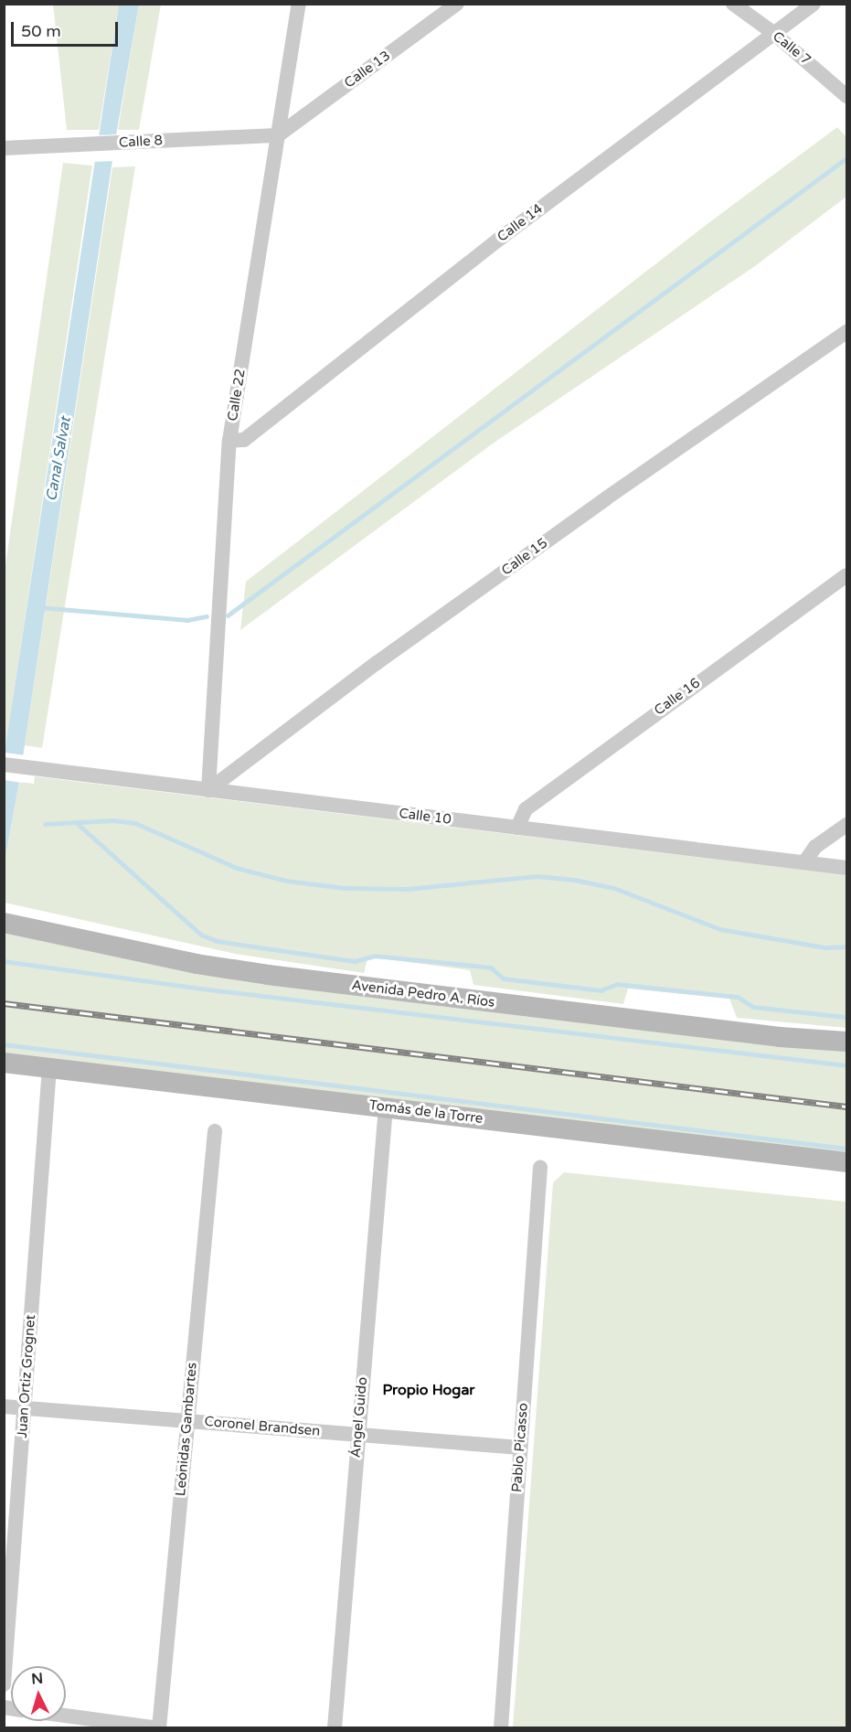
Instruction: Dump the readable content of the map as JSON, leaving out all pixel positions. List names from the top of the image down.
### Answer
{
  "streets": {
    "main road": ["Avenida Pedro A. Ríos", "Tomás de la Torre"],
    "street": [
      "Calle 7",
      "Calle 13",
      "Calle 8",
      "Calle 14",
      "Calle 22",
      "Calle 15",
      "Calle 16",
      "Calle 10",
      "Juan Ortiz Grognet",
      "Ángel Guido",
      "Coronel Brandsen",
      "Leónidas Gambartes",
      "Pablo Picasso"
    ]
  },
  "crossings": [
    ["Calle 7", "Calle 14"],
    ["Calle 13", "Calle 8"],
    ["Calle 13", "Calle 22"],
    ["Calle 8", "Calle 22"],
    ["Calle 14", "Calle 22"],
    ["Calle 22", "Calle 15"],
    ["Calle 22", "Calle 10"],
    ["Calle 15", "Calle 10"],
    ["Calle 16", "Calle 10"],
    ["Tomás de la Torre", "Juan Ortiz Grognet"],
    ["Tomás de la Torre", "Ángel Guido"],
    ["Juan Ortiz Grognet", "Coronel Brandsen"],
    ["Ángel Guido", "Coronel Brandsen"],
    ["Coronel Brandsen", "Leónidas Gambartes"],
    ["Coronel Brandsen", "Pablo Picasso"]
  ],
  "districts": ["Propio Hogar"],
  "water": ["Canal Salvat"],
  "scale_bar": "50 m",
  "north": "top"
}
